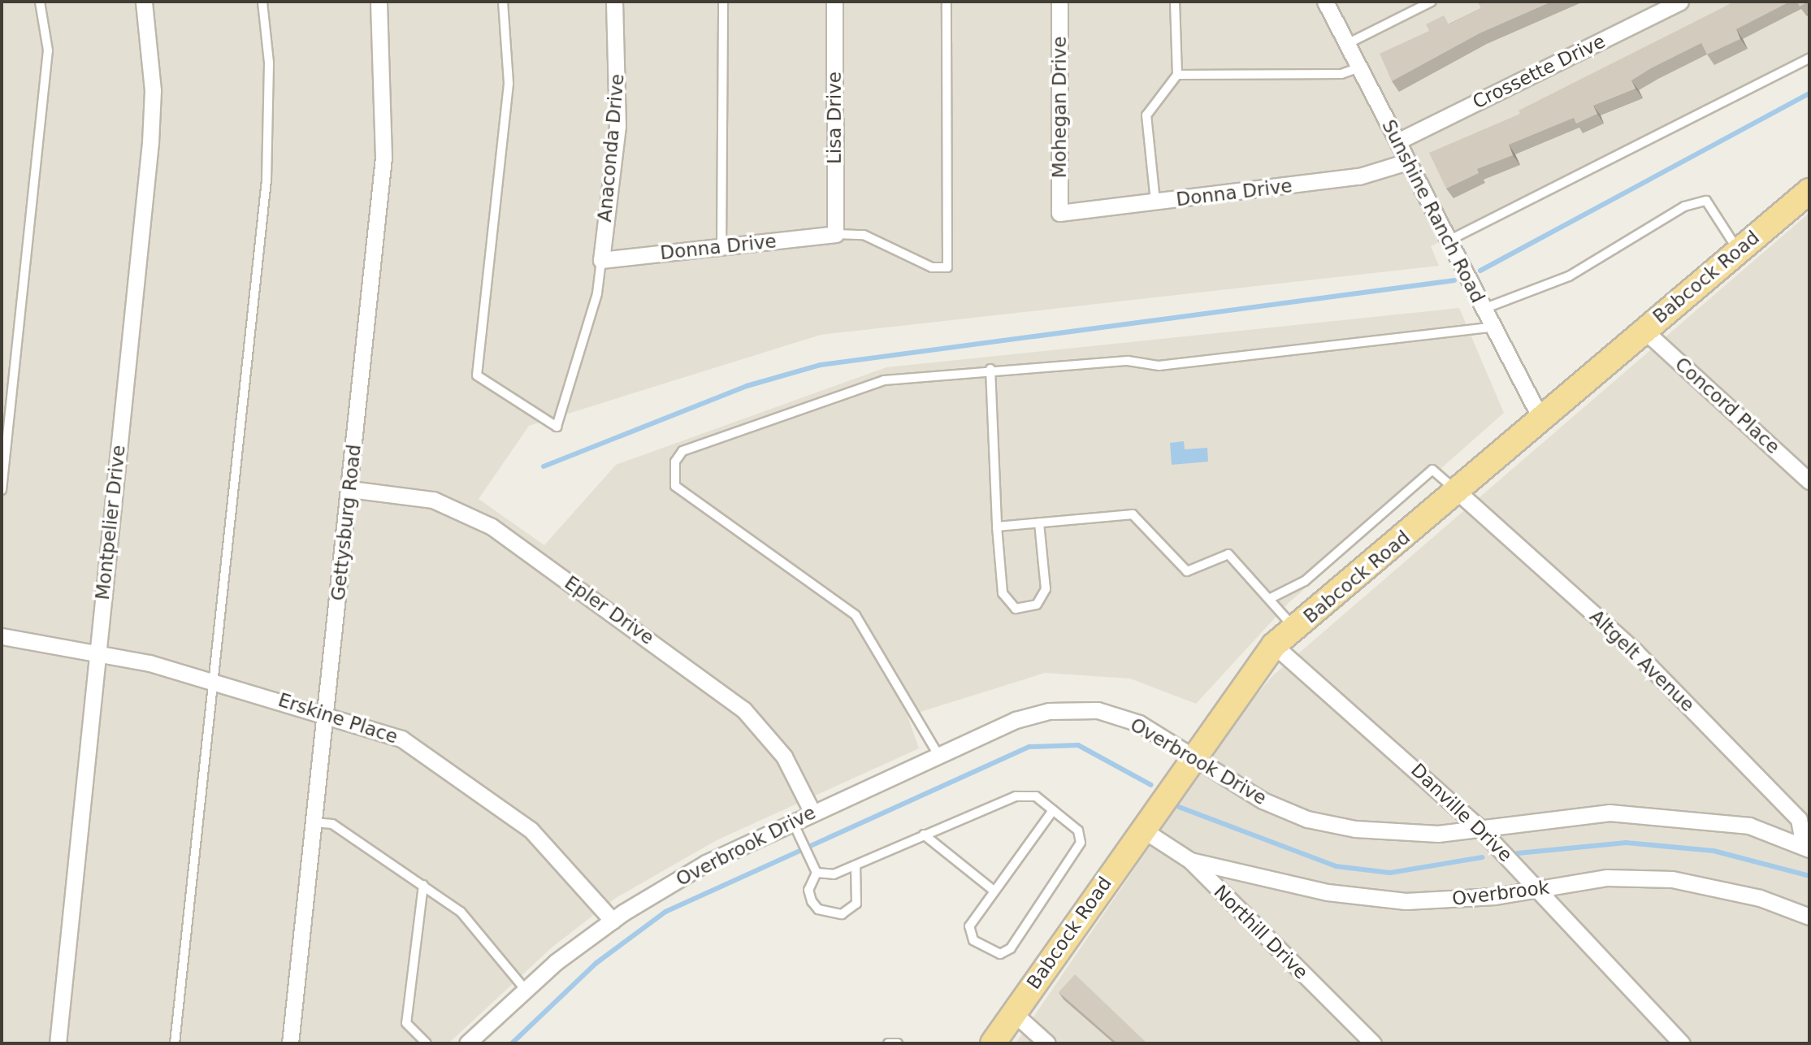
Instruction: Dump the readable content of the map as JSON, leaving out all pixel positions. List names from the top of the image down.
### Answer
{
  "streets": {
    "main road": ["Babcock Road"],
    "street": [
      "Crossette Drive",
      "Mohegan Drive",
      "Lisa Drive",
      "Anaconda Drive",
      "Donna Drive",
      "Sunshine Ranch Road",
      "Concord Place",
      "Montpelier Drive",
      "Gettysburg Road",
      "Epler Drive",
      "Altgelt Avenue",
      "Erskine Place",
      "Overbrook Drive",
      "Danville Drive",
      "Overbrook",
      "Northill Drive"
    ]
  },
  "crossings": [
    ["Crossette Drive", "Sunshine Ranch Road"],
    ["Mohegan Drive", "Donna Drive"],
    ["Lisa Drive", "Donna Drive"],
    ["Anaconda Drive", "Donna Drive"],
    ["Donna Drive", "Sunshine Ranch Road"],
    ["Sunshine Ranch Road", "Babcock Road"],
    ["Babcock Road", "Concord Place"],
    ["Babcock Road", "Altgelt Avenue"],
    ["Babcock Road", "Overbrook Drive"],
    ["Babcock Road", "Danville Drive"],
    ["Babcock Road", "Northill Drive"],
    ["Montpelier Drive", "Erskine Place"],
    ["Gettysburg Road", "Epler Drive"],
    ["Gettysburg Road", "Erskine Place"],
    ["Epler Drive", "Overbrook Drive"],
    ["Altgelt Avenue", "Overbrook Drive"],
    ["Erskine Place", "Overbrook Drive"],
    ["Overbrook Drive", "Danville Drive"],
    ["Danville Drive", "Overbrook"],
    ["Overbrook", "Northill Drive"]
  ]
}
